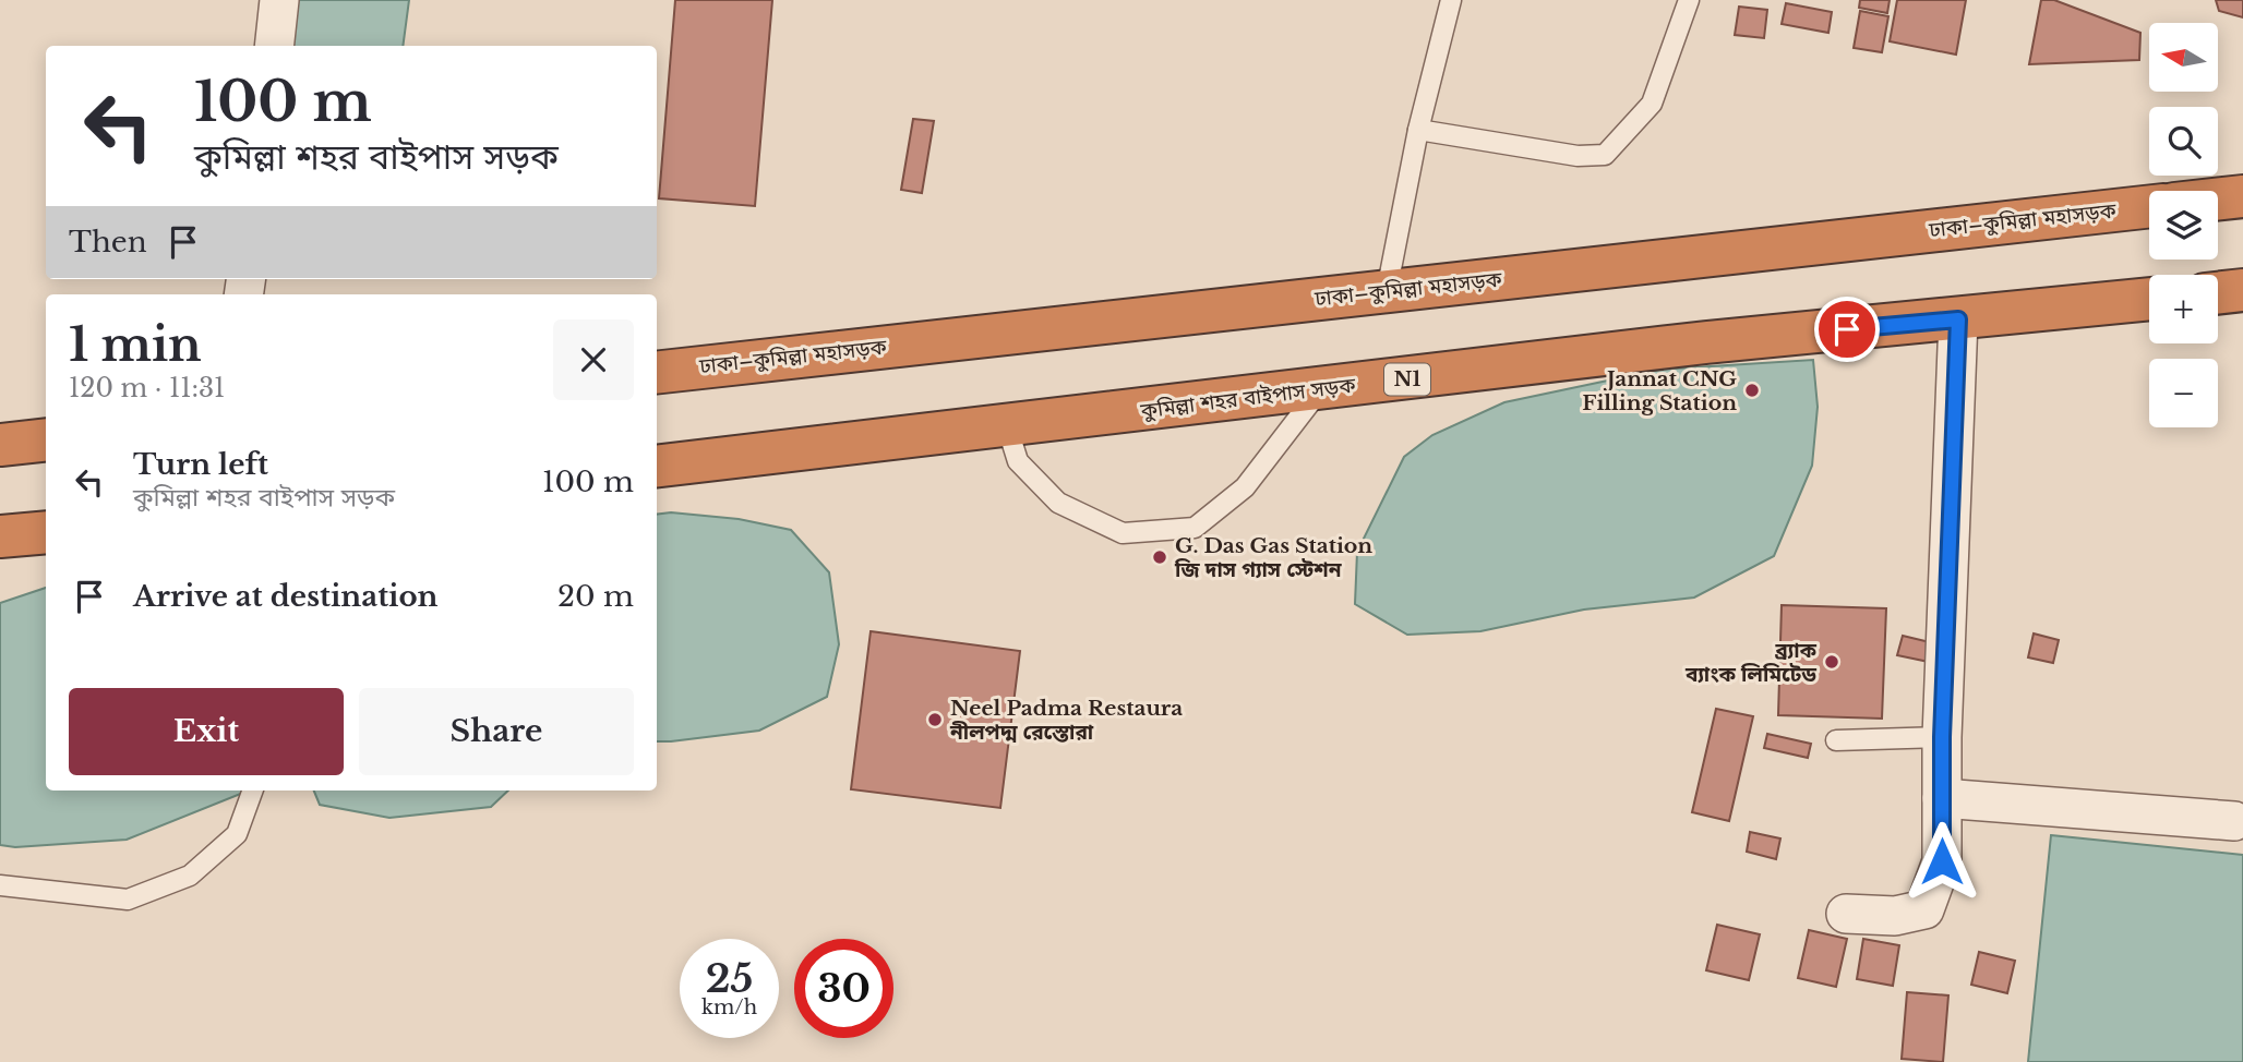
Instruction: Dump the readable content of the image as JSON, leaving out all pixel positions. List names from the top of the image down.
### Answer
{
  "streets": {
    "highway": ["ঢাকা–কুমিল্লা মহাসড়ক", "N1", "কুমিল্লা শহর বাইপাস সড়ক"]
  },
  "places": [
    "Jannat CNG Filling Station",
    "G. Das Gas Station জি দাস গ্যাস স্টেশন",
    "ব্র্যাক ব্যাংক লিমিটেড",
    "Neel Padma Restaura নীলপদ্ম রেস্তোরা"
  ],
  "north": "left",
  "page": {
    "map_buttons": ["+", "−"],
    "turn": ["100 m", "কুমিল্লা শহর বাইপাস সড়ক"],
    "then": "Then",
    "heading": ["1 min", "120 m · 11:31"],
    "list": [
      {
        "name": "Turn left",
        "note": "কুমিল্লা শহর বাইপাস সড়ক",
        "value": "100 m"
      },
      {
        "name": "Arrive at destination",
        "value": "20 m"
      }
    ],
    "buttons": ["Exit", "Share"],
    "speed": "25 km/h",
    "limit": "30"
  }
}
